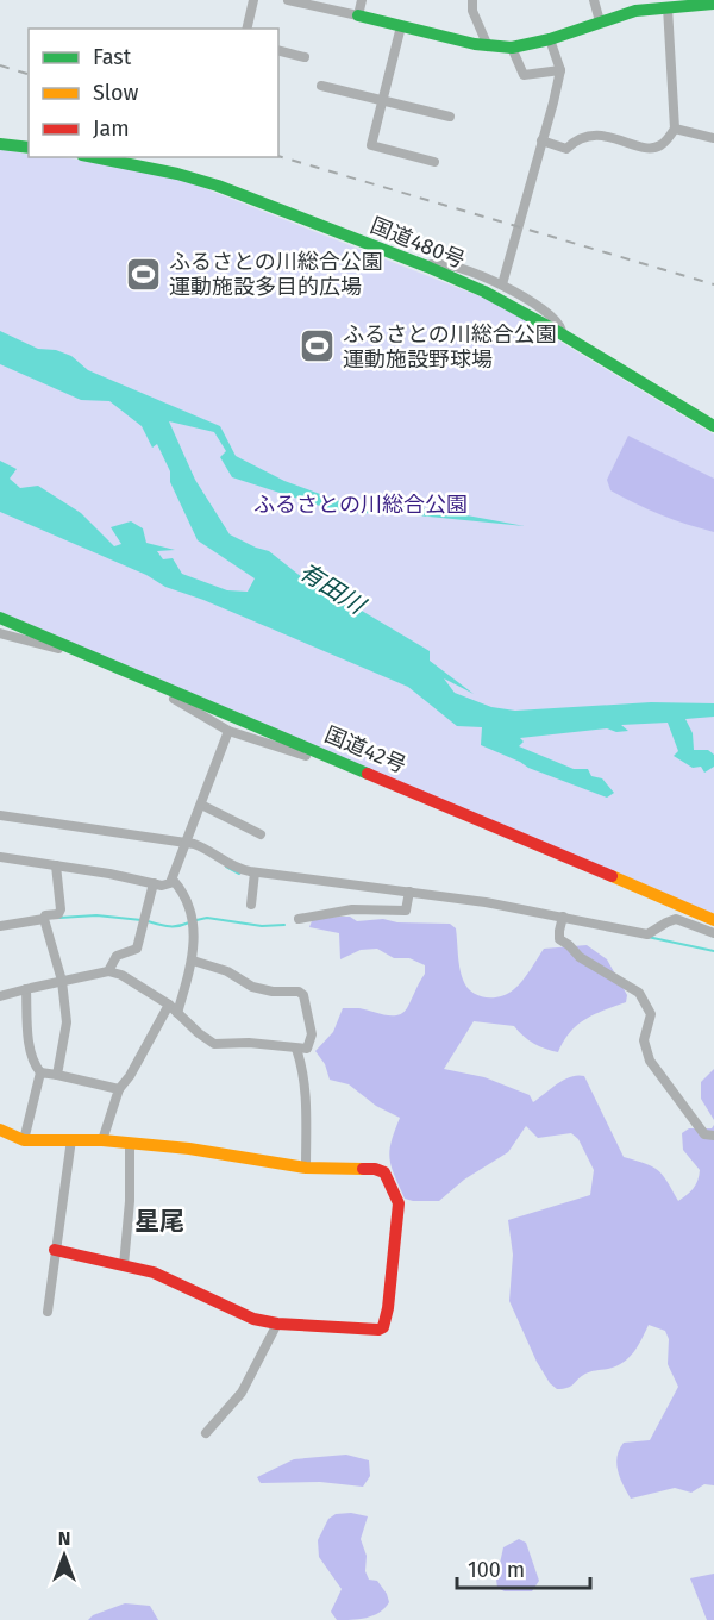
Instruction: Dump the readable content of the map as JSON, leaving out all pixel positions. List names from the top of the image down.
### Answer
{
  "streets": {
    "main road": ["国道480号", "国道42号"]
  },
  "districts": ["星尾"],
  "water": ["有田川"],
  "parks": ["ふるさとの川総合公園"],
  "places": {
    "sports": ["ふるさとの川総合公園 運動施設多目的広場", "ふるさとの川総合公園 運動施設野球場"]
  },
  "legend": ["Fast", "Slow", "Jam"],
  "scale_bar": "100 m",
  "north": "top"
}
